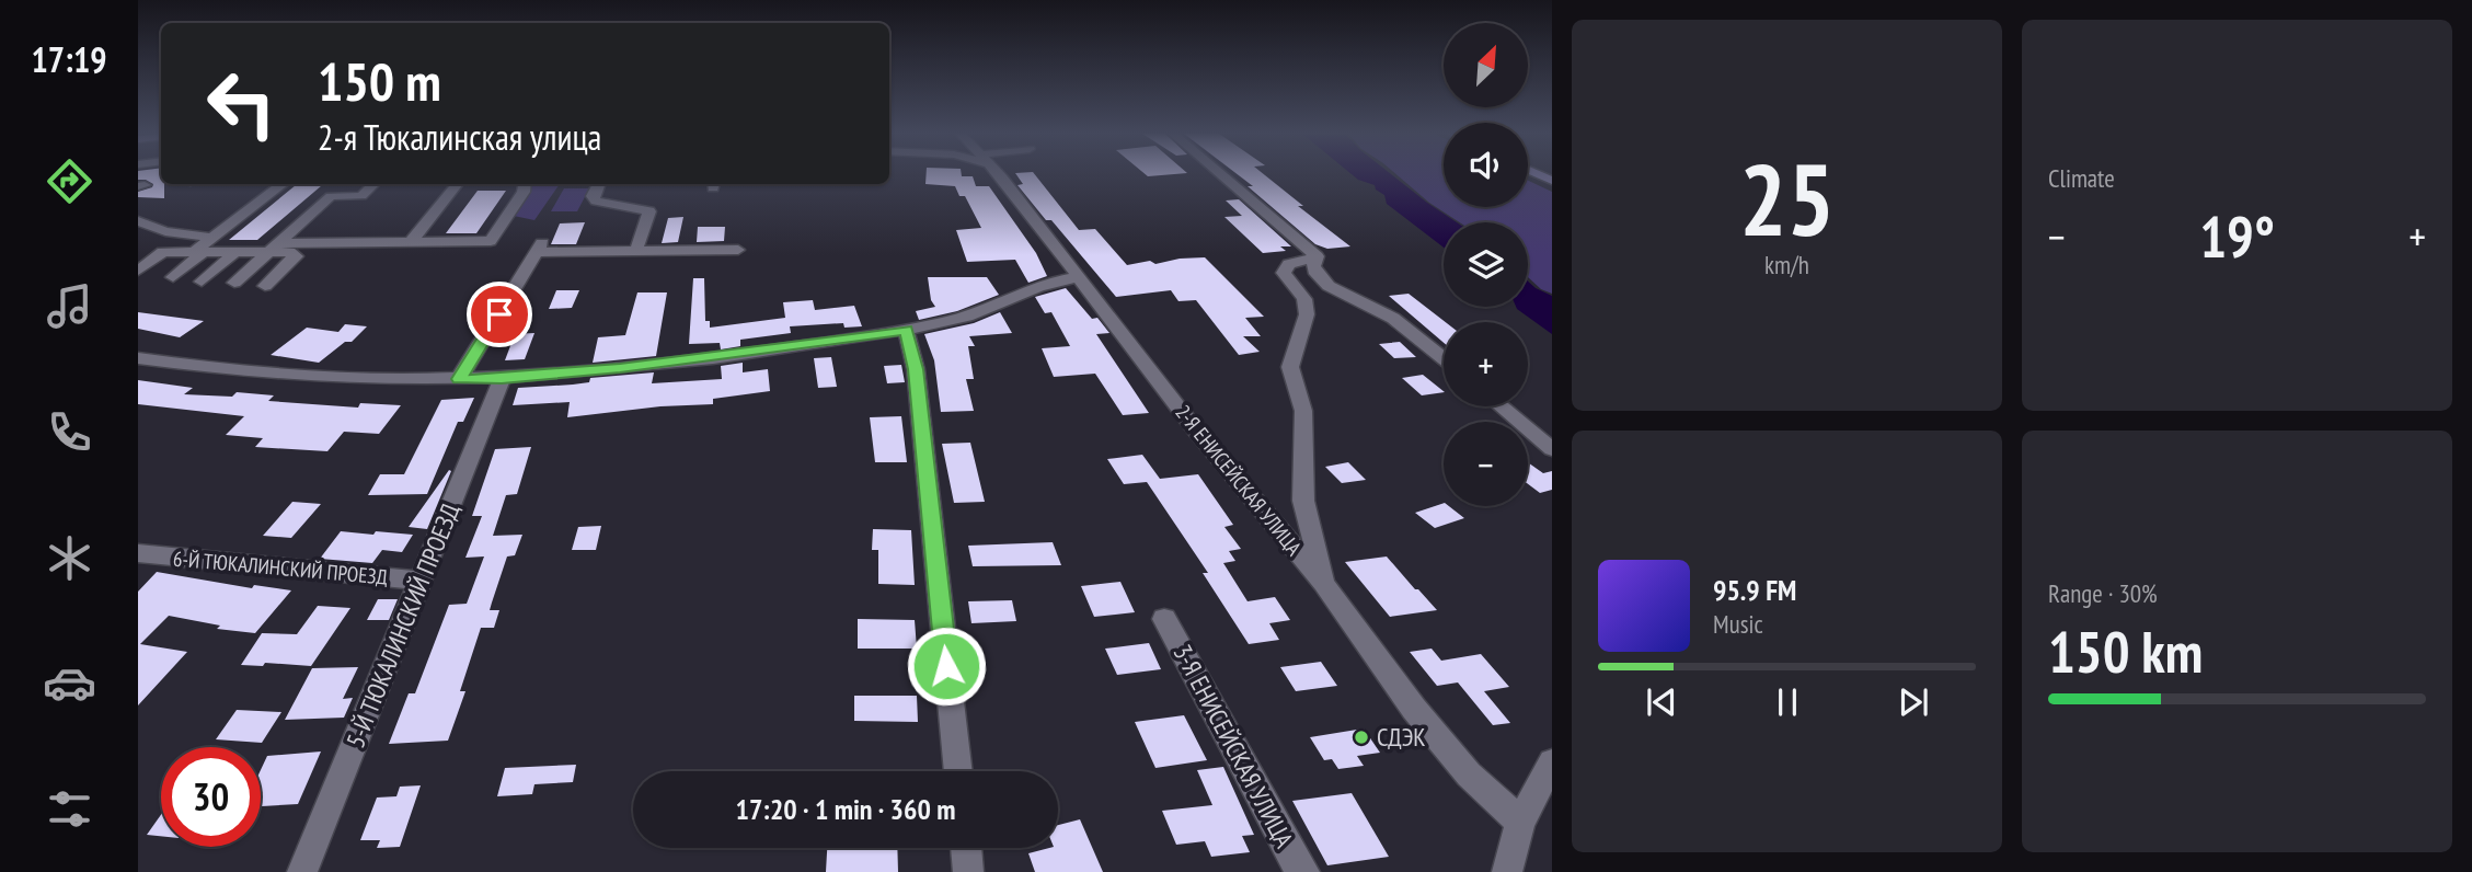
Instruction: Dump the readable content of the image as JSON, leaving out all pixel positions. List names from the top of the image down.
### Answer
{
  "streets": {
    "street": [
      "2-Я ЕНИСЕЙСКАЯ УЛИЦА",
      "6-Й ТЮКАЛИНСКИЙ ПРОЕЗД",
      "5-Й ТЮКАЛИНСКИЙ ПРОЕЗД",
      "3-Я ЕНИСЕЙСКАЯ УЛИЦА"
    ]
  },
  "crossings": [
    ["6-Й ТЮКАЛИНСКИЙ ПРОЕЗД", "5-Й ТЮКАЛИНСКИЙ ПРОЕЗД"]
  ],
  "places": ["СДЭК"],
  "north": "top right",
  "page": {
    "tabs": "17:19",
    "tile": [
      ["25", "km/h"],
      "Climate",
      ["Range · 30%", "150 km"]
    ],
    "map_buttons": ["+", "−"],
    "turn": ["150 m", "2-я Тюкалинская улица"],
    "heat": ["−", "19°", "+"],
    "song": ["95.9 FM", "Music"],
    "limit": "30",
    "trip": "17:20 · 1 min · 360 m"
  }
}
